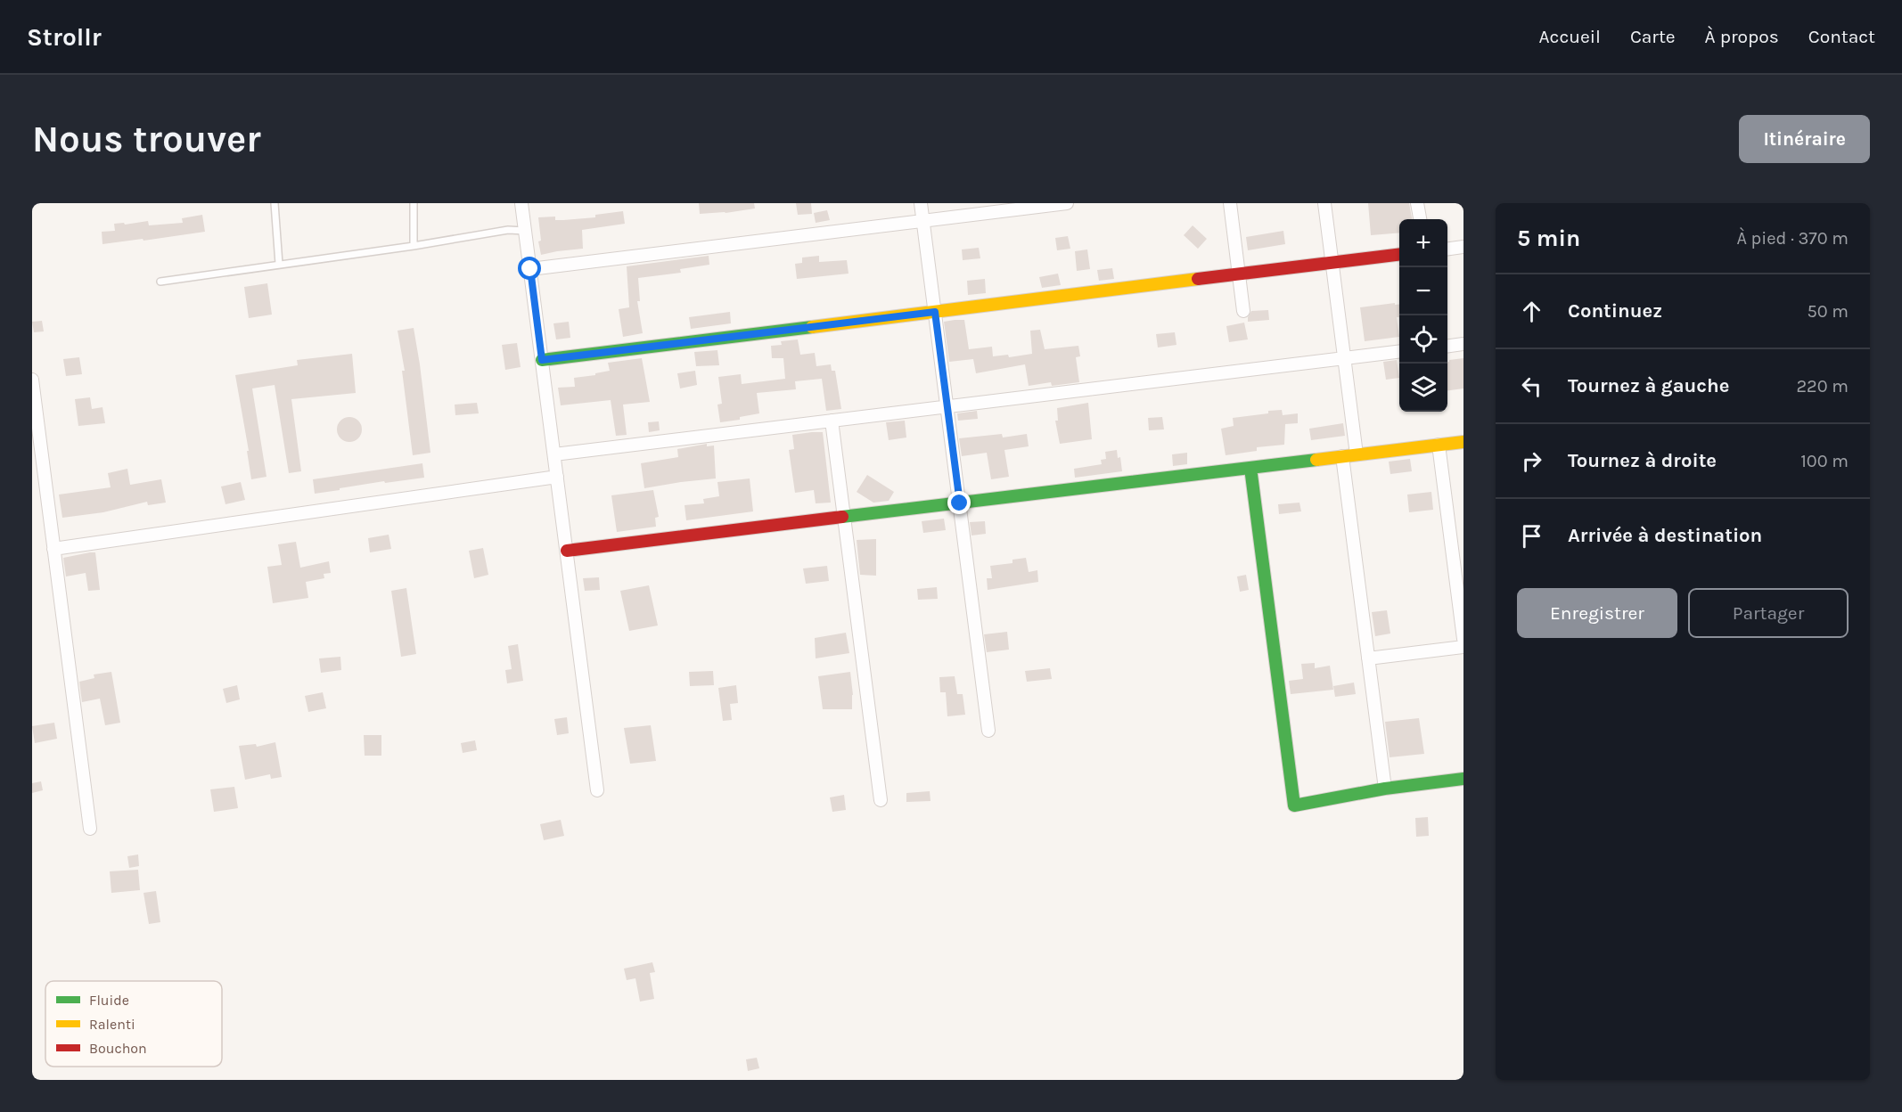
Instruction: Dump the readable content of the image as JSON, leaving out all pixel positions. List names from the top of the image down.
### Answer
{
  "legend": ["Fluide", "Ralenti", "Bouchon"],
  "page": {
    "header": "Strollr",
    "nav": [
      "Accueil",
      "Carte",
      "À propos",
      "Contact"
    ],
    "buttons": [
      "Itinéraire",
      ["Enregistrer", "Partager"]
    ],
    "title": "Nous trouver",
    "heading": ["5 min", "À pied · 370 m"],
    "map_buttons": ["+", "−"],
    "list": [
      ["Continuez", "50 m"],
      ["Tournez à gauche", "220 m"],
      ["Tournez à droite", "100 m"],
      "Arrivée à destination"
    ]
  }
}
